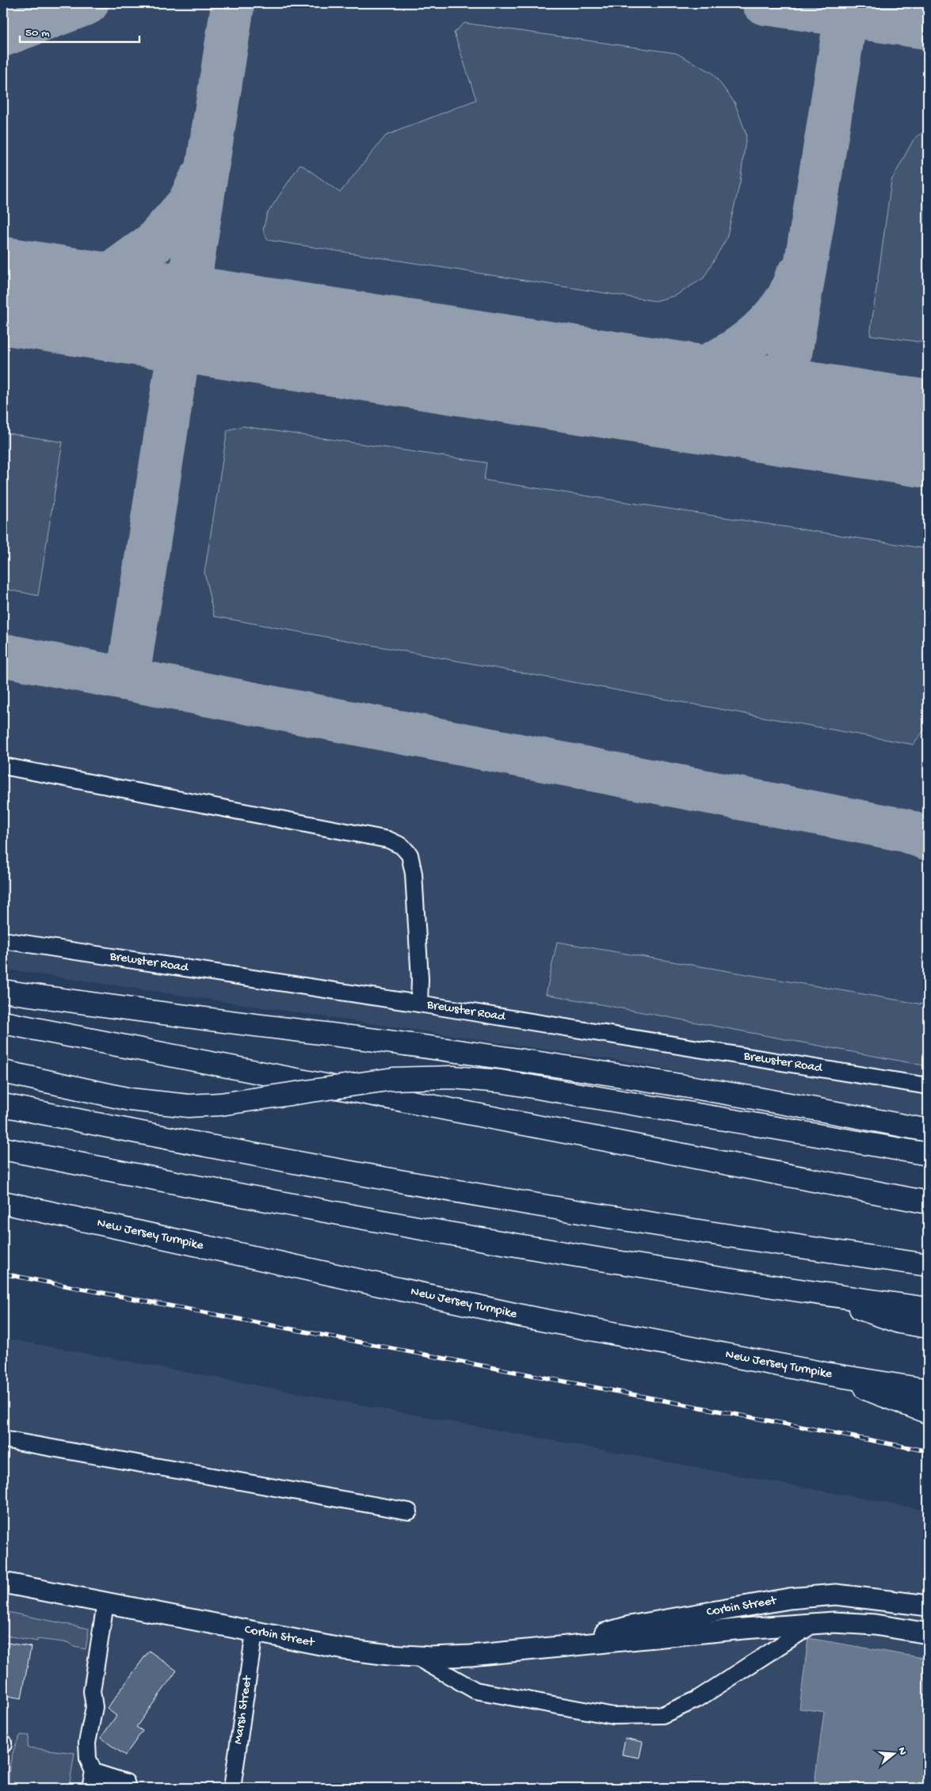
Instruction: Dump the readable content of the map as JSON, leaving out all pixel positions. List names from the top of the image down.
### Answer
{
  "streets": {
    "highway": ["New Jersey Turnpike"],
    "main road": ["Corbin Street"],
    "street": ["Brewster Road", "Marsh Street"]
  },
  "crossings": [
    ["Corbin Street", "Marsh Street"]
  ],
  "scale_bar": "50 m",
  "north": "right"
}
